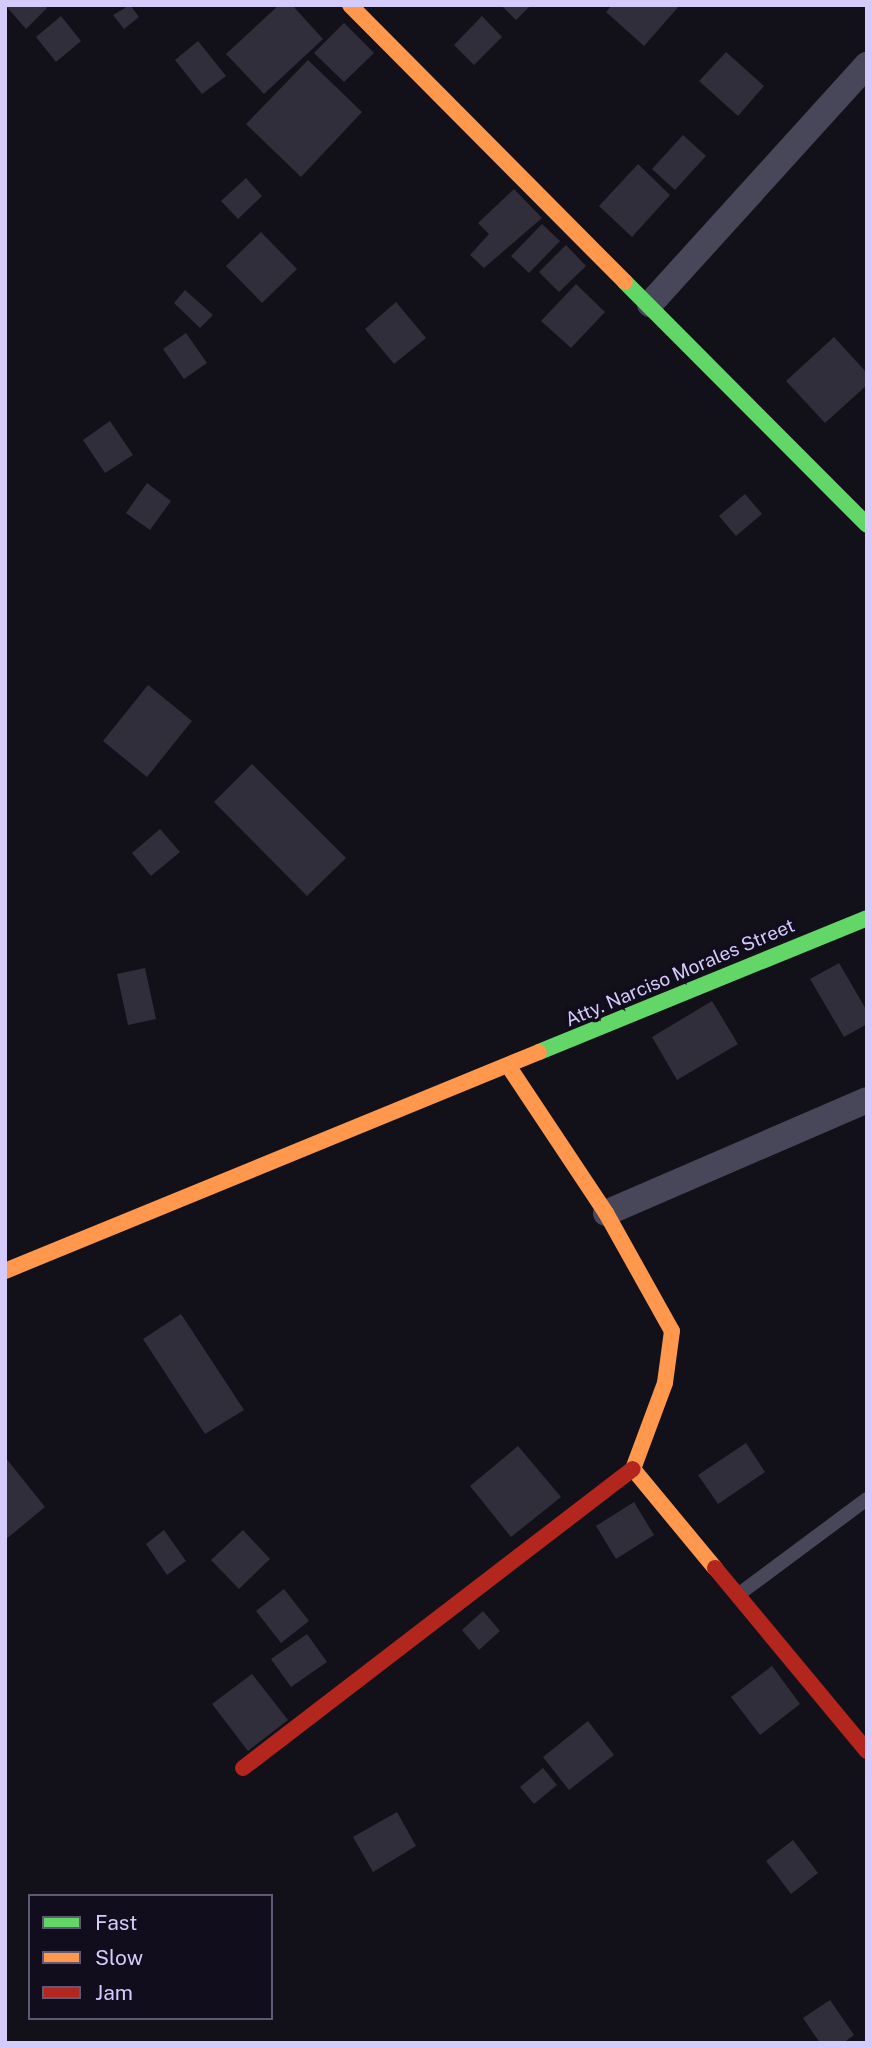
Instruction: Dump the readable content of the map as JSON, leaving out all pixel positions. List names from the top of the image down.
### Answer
{
  "streets": {
    "street": ["Atty. Narciso Morales Street"]
  },
  "legend": ["Fast", "Slow", "Jam"]
}
